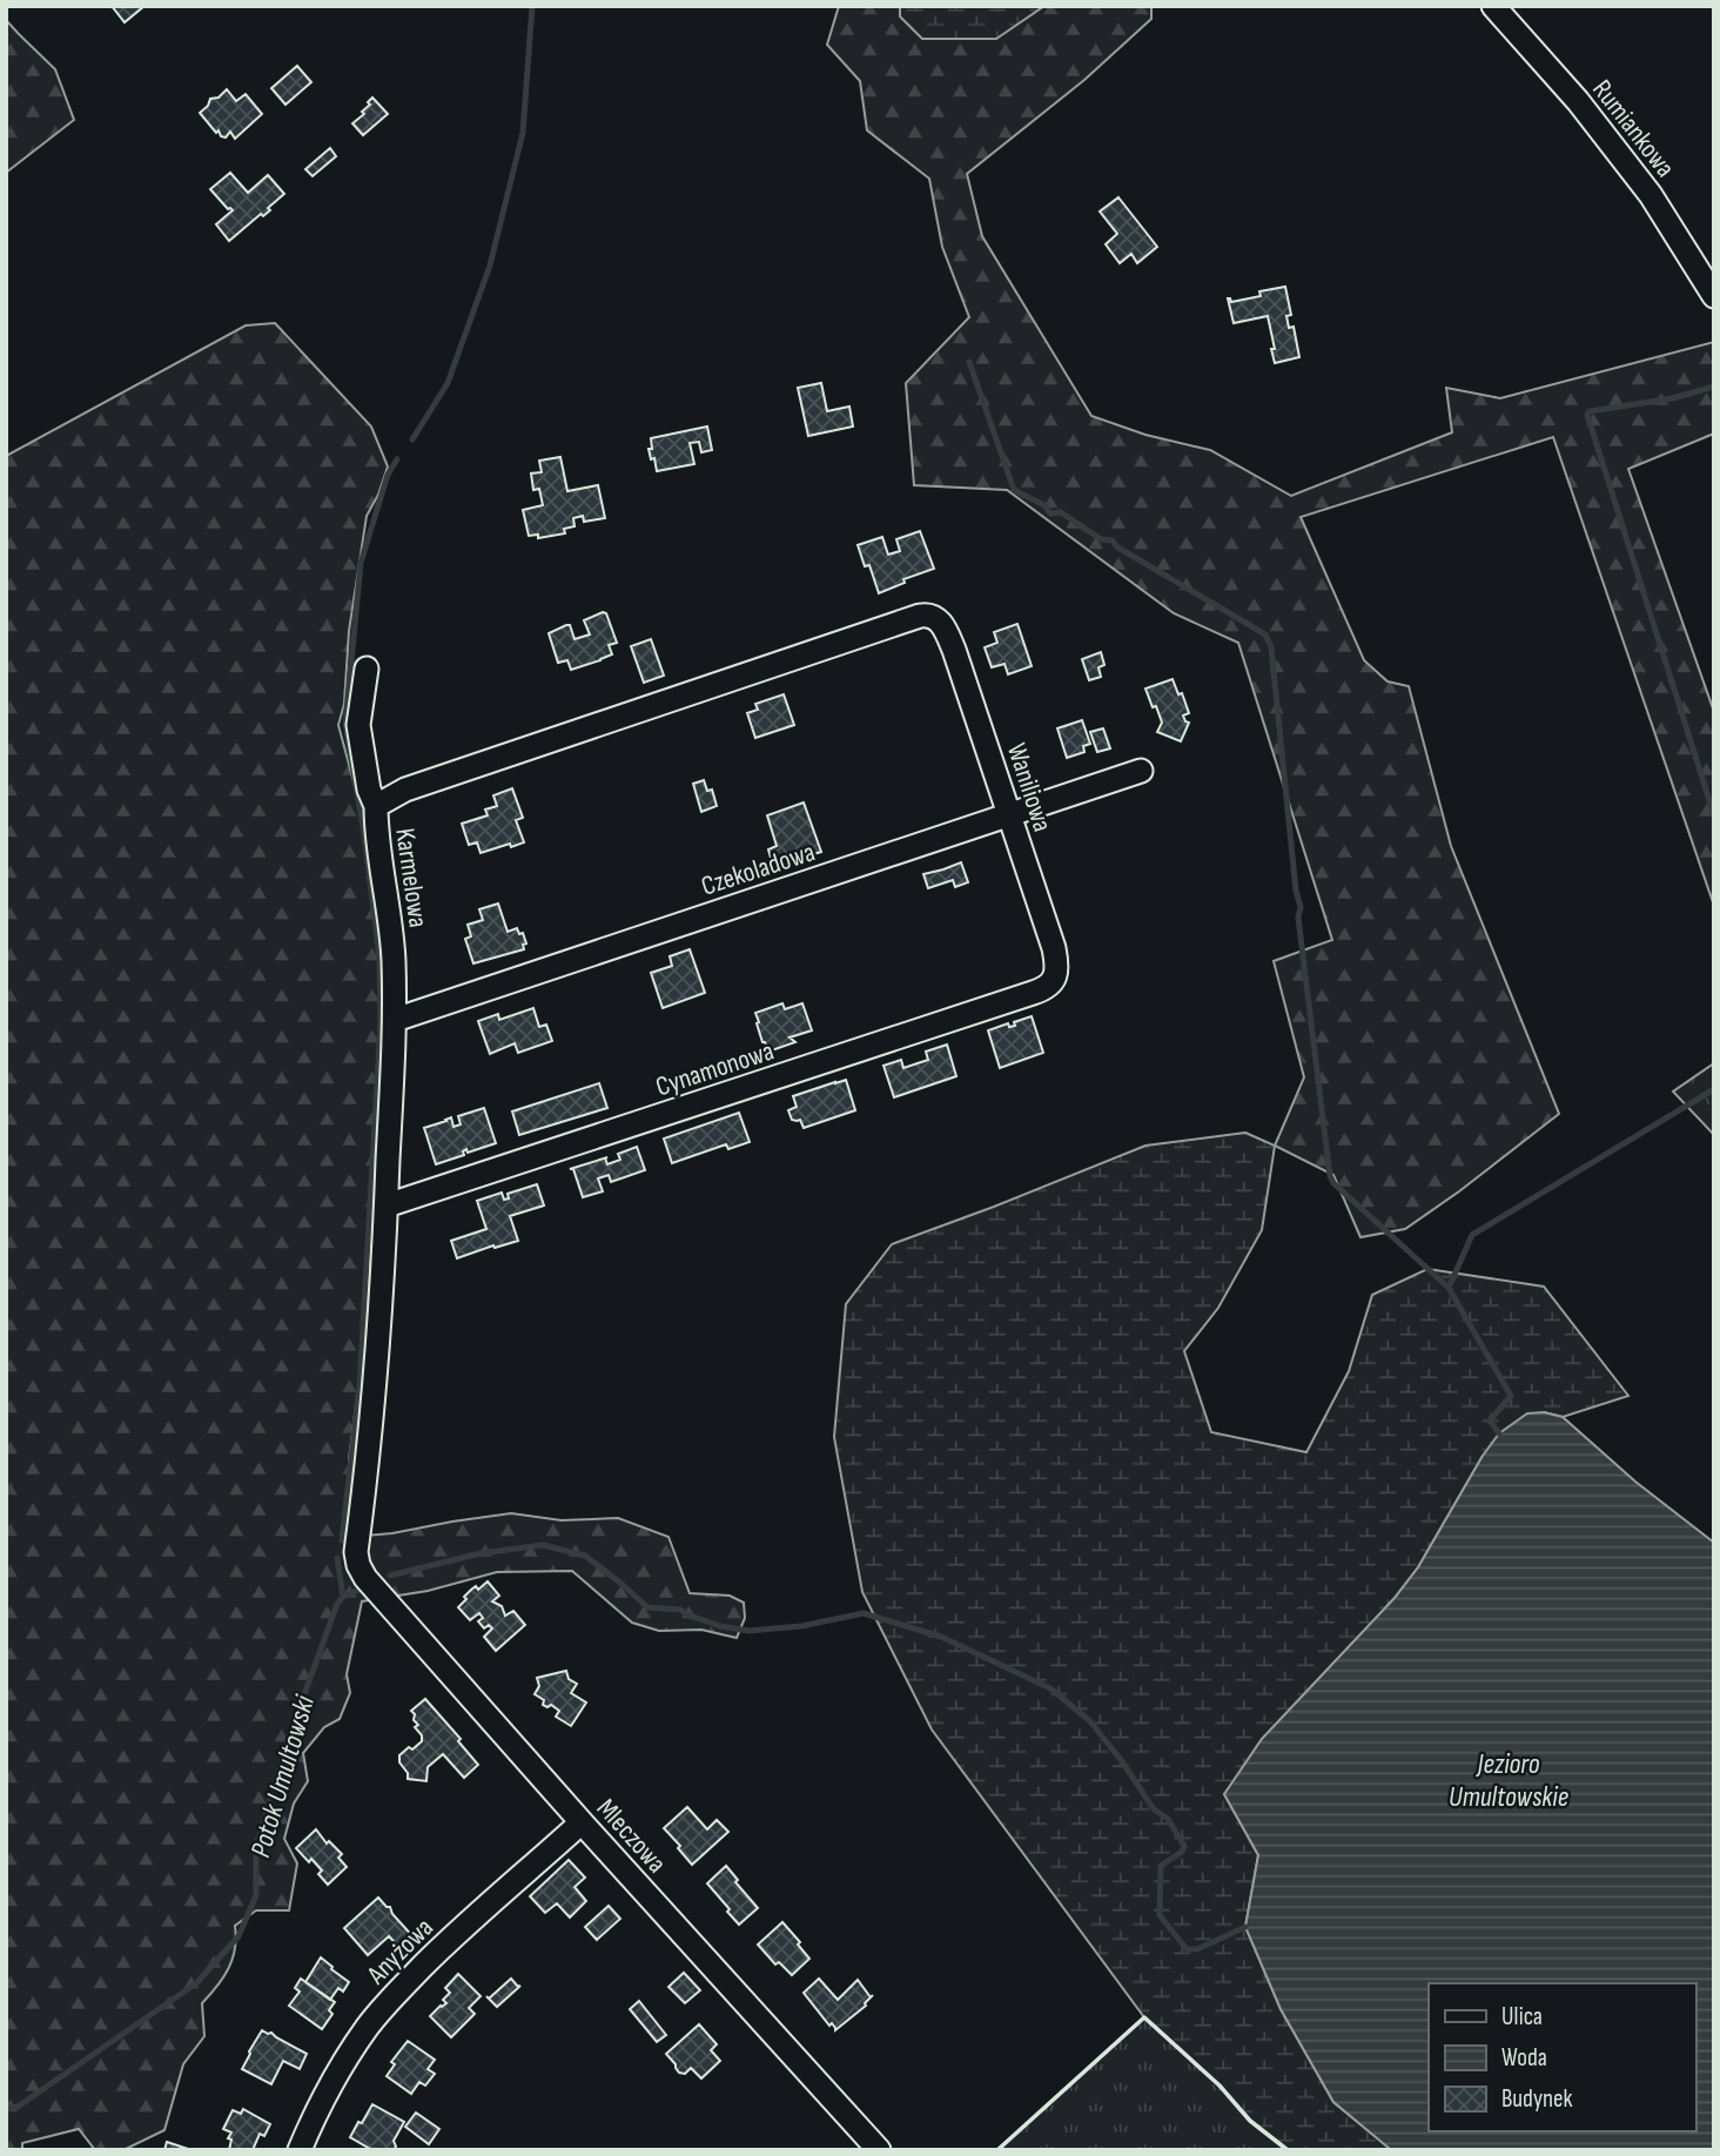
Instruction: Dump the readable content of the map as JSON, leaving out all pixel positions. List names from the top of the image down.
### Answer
{
  "streets": {
    "street": [
      "Rumiankowa",
      "Waniliowa",
      "Czekoladowa",
      "Karmelowa",
      "Cynamonowa",
      "Mleczowa",
      "Anyżowa"
    ]
  },
  "crossings": [
    ["Waniliowa", "Czekoladowa"],
    ["Waniliowa", "Karmelowa"],
    ["Waniliowa", "Cynamonowa"],
    ["Czekoladowa", "Karmelowa"],
    ["Karmelowa", "Cynamonowa"],
    ["Karmelowa", "Mleczowa"],
    ["Mleczowa", "Anyżowa"]
  ],
  "water": ["Jezioro Umultowskie", "Potok Umultowski"],
  "legend": ["Ulica", "Woda", "Budynek"]
}
